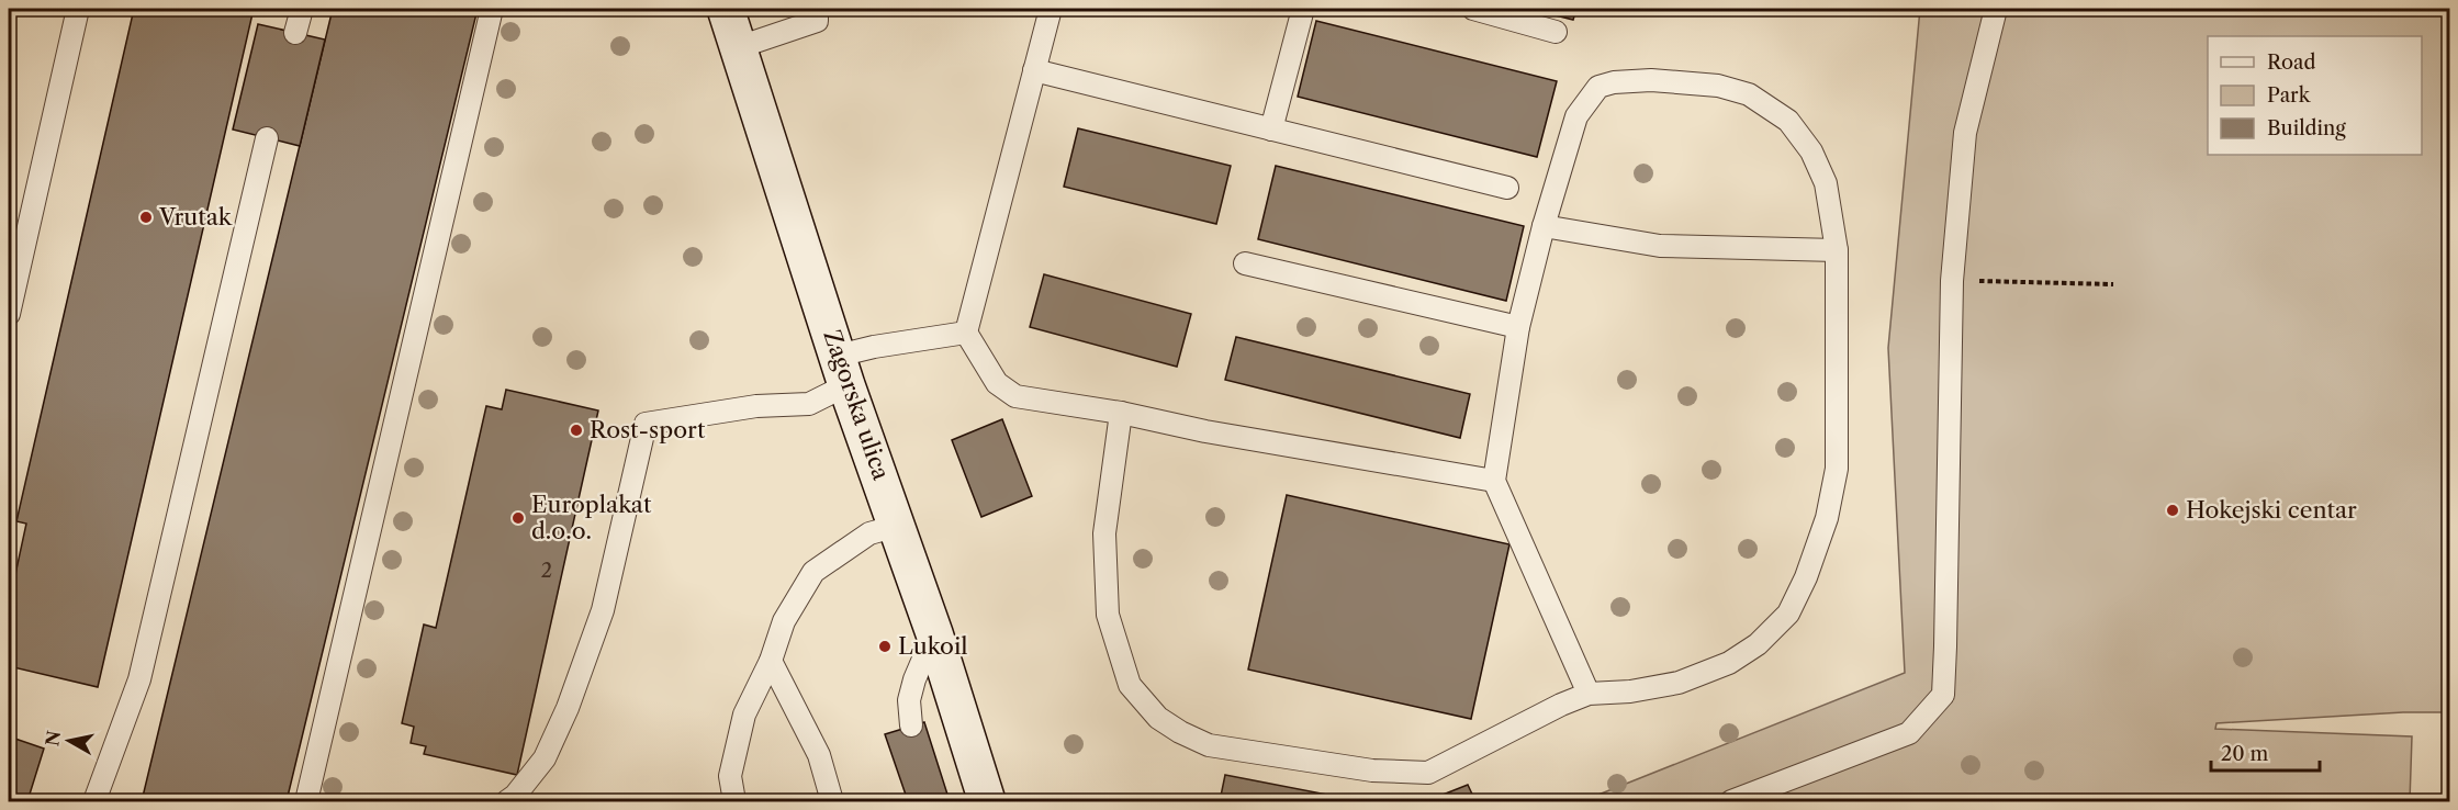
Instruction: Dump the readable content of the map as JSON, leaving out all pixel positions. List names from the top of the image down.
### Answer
{
  "streets": {
    "street": ["Zagorska ulica"]
  },
  "places": [
    "Vrutak",
    "Rost-sport",
    "Hokejski centar",
    "Europlakat d.o.o.",
    "Lukoil"
  ],
  "house_numbers": ["2"],
  "legend": ["Road", "Park", "Building"],
  "scale_bar": "20 m",
  "north": "left"
}
